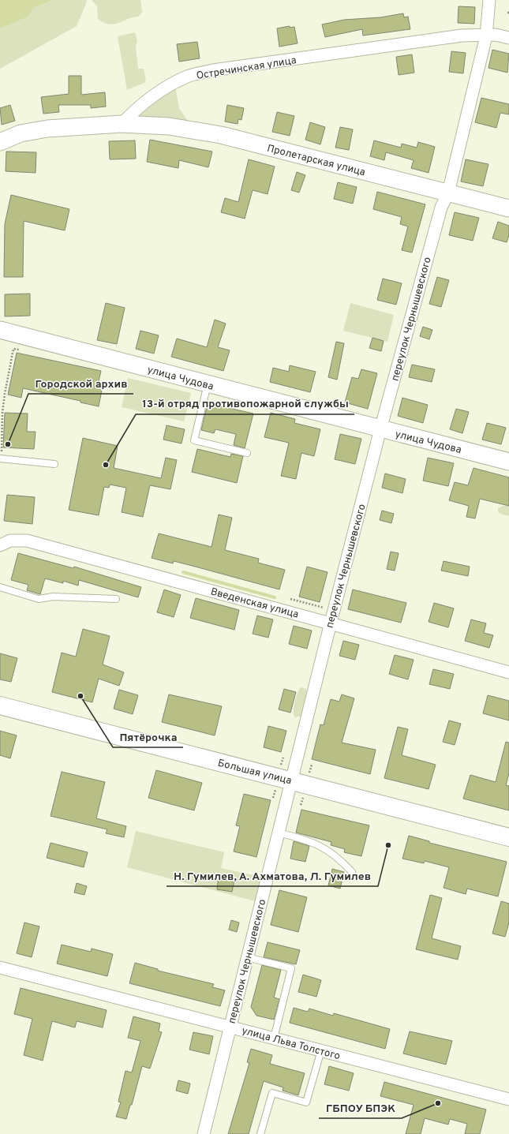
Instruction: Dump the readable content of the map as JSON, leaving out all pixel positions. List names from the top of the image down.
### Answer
{
  "streets": {
    "main road": ["Большая улица"],
    "street": [
      "Остречинская улица",
      "Пролетарская улица",
      "переулок Чернышевского",
      "улица Чудова",
      "Введенская улица",
      "улица Льва Толстого"
    ]
  },
  "crossings": [
    ["Остречинская улица", "Пролетарская улица"],
    ["Остречинская улица", "переулок Чернышевского"],
    ["Пролетарская улица", "переулок Чернышевского"],
    ["переулок Чернышевского", "улица Чудова"],
    ["переулок Чернышевского", "Введенская улица"],
    ["переулок Чернышевского", "Большая улица"],
    ["переулок Чернышевского", "улица Льва Толстого"]
  ],
  "places": [
    "Городской архив",
    "13-й отряд противопожарной службы",
    "Пятёрочка",
    "Н. Гумилев, А. Ахматова, Л. Гумилев",
    "ГБПОУ БПЭК"
  ]
}
